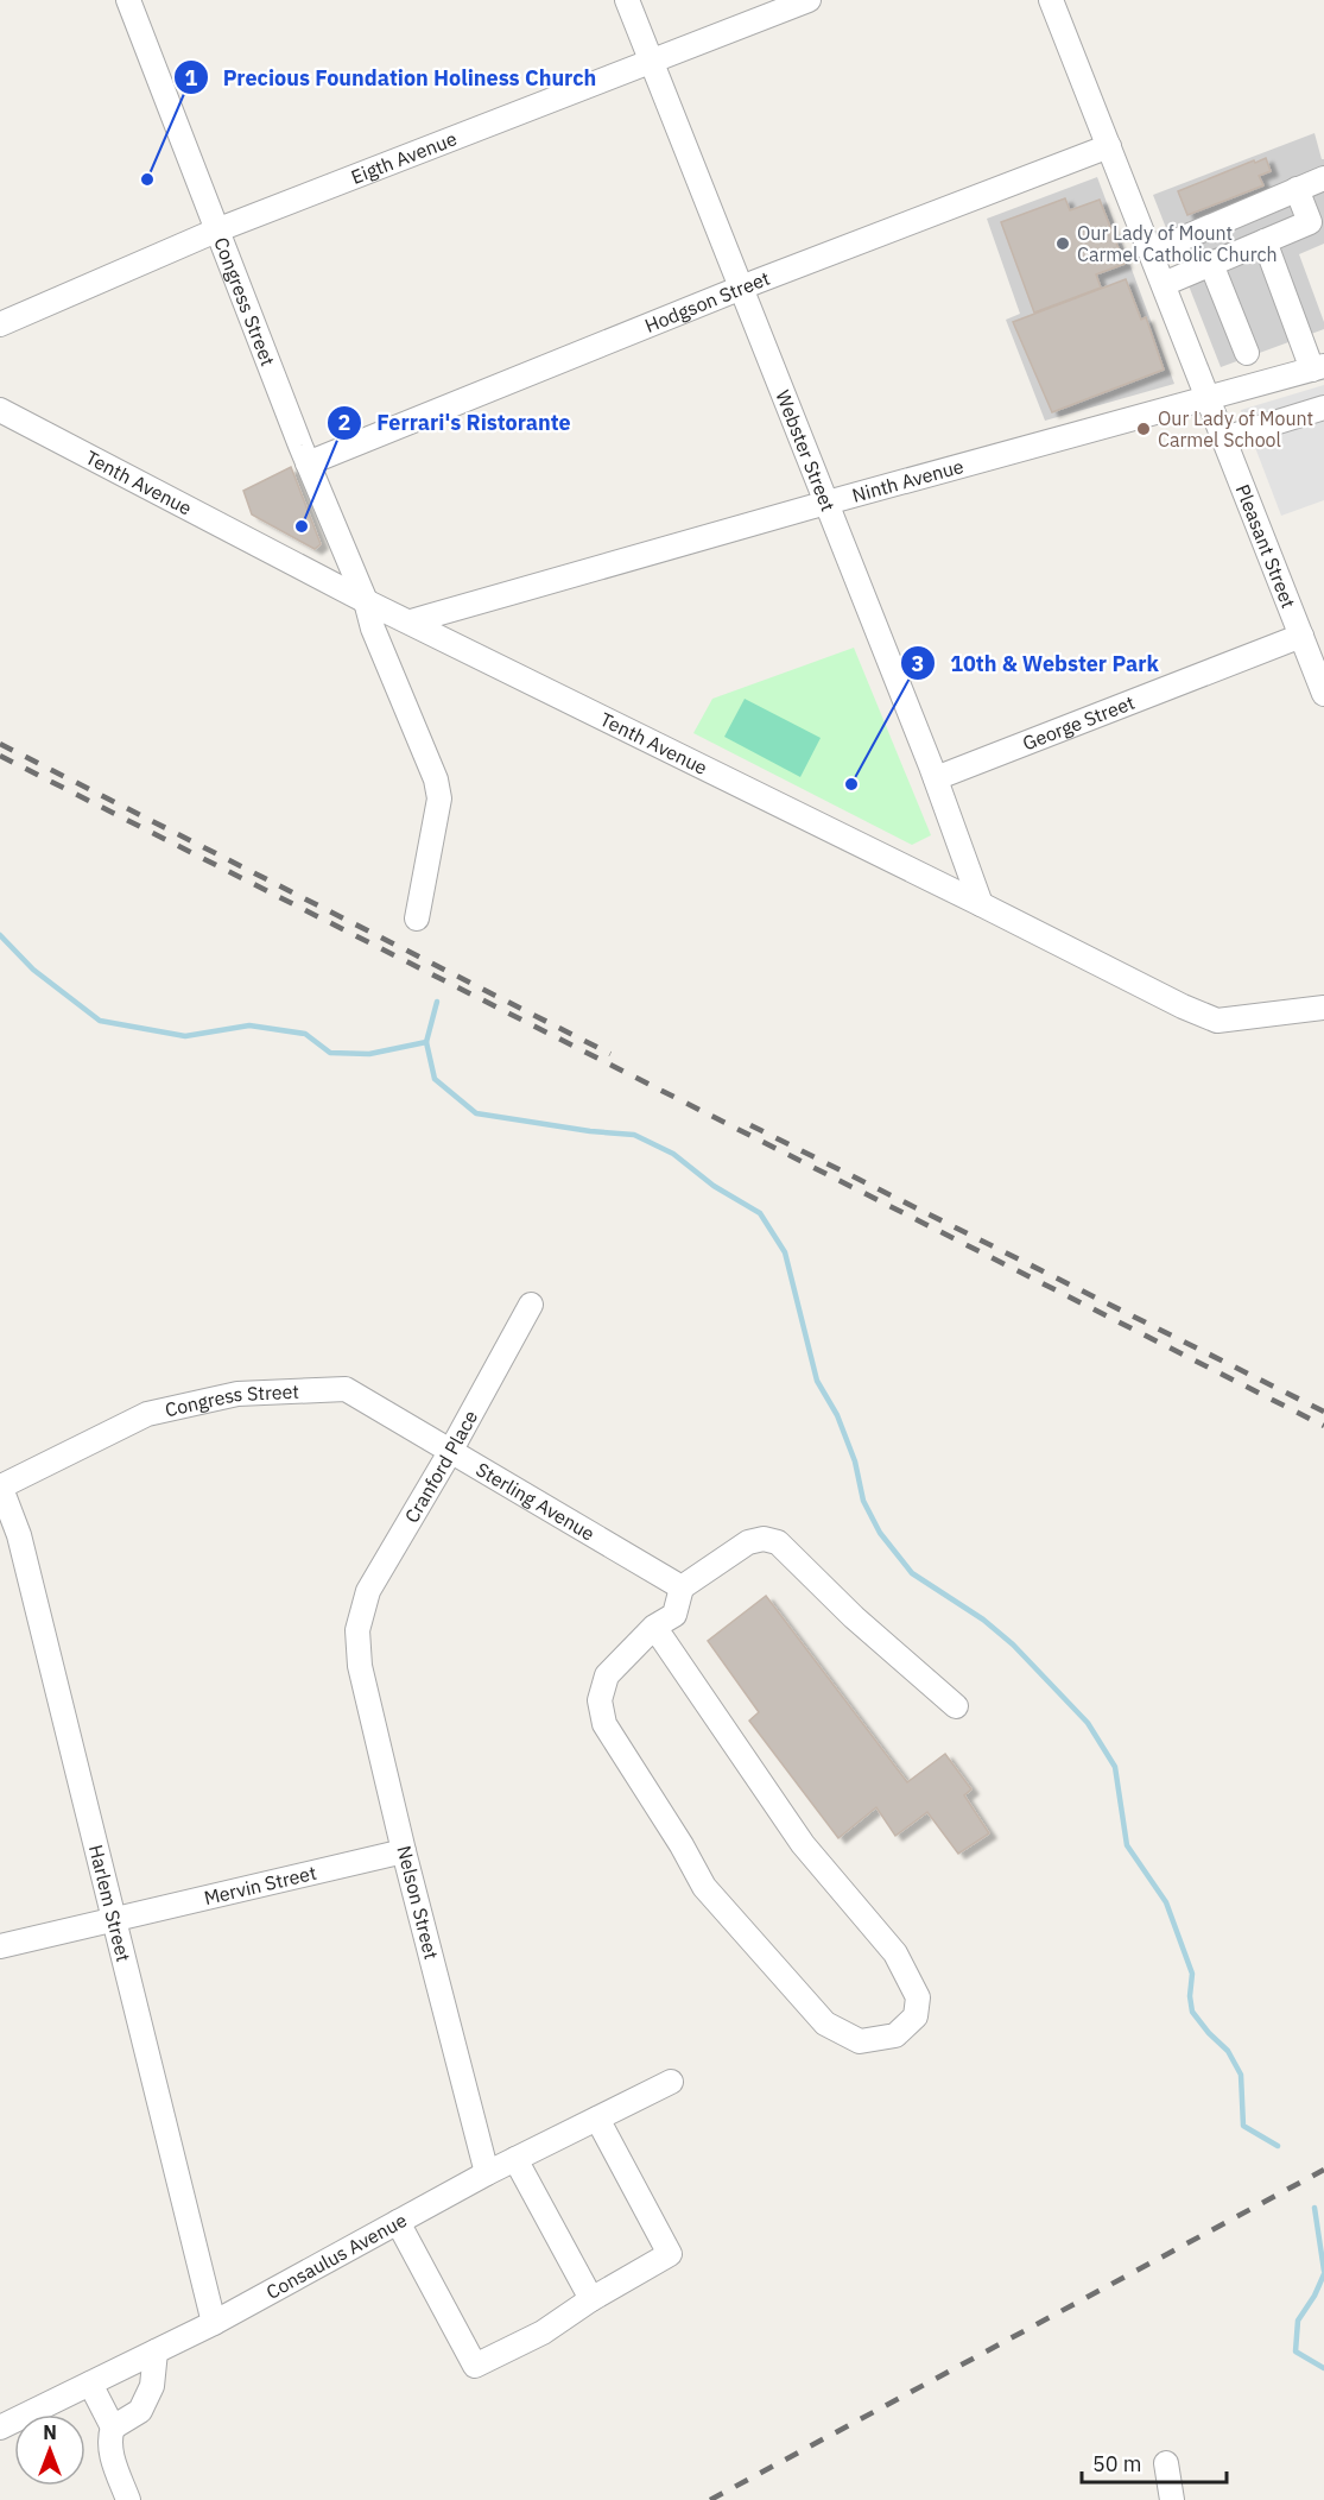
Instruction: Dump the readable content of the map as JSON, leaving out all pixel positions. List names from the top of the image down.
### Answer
{
  "streets": {
    "street": [
      "Eigth Avenue",
      "Congress Street",
      "Hodgson Street",
      "Webster Street",
      "Ninth Avenue",
      "Tenth Avenue",
      "Pleasant Street",
      "George Street",
      "Cranford Place",
      "Sterling Avenue",
      "Mervin Street",
      "Nelson Street",
      "Harlem Street",
      "Consaulus Avenue"
    ]
  },
  "crossings": [
    ["Eigth Avenue", "Congress Street"],
    ["Eigth Avenue", "Webster Street"],
    ["Congress Street", "Hodgson Street"],
    ["Congress Street", "Tenth Avenue"],
    ["Congress Street", "Sterling Avenue"],
    ["Congress Street", "Harlem Street"],
    ["Hodgson Street", "Webster Street"],
    ["Hodgson Street", "Pleasant Street"],
    ["Webster Street", "Ninth Avenue"],
    ["Webster Street", "Tenth Avenue"],
    ["Webster Street", "George Street"],
    ["Ninth Avenue", "Tenth Avenue"],
    ["Ninth Avenue", "Pleasant Street"],
    ["Pleasant Street", "George Street"],
    ["Cranford Place", "Sterling Avenue"],
    ["Cranford Place", "Nelson Street"],
    ["Mervin Street", "Nelson Street"],
    ["Mervin Street", "Harlem Street"],
    ["Nelson Street", "Consaulus Avenue"],
    ["Harlem Street", "Consaulus Avenue"]
  ],
  "places": [
    "Precious Foundation Holiness Church",
    "Our Lady of Mount Carmel Catholic Church",
    "Our Lady of Mount Carmel School",
    "Ferrari's Ristorante",
    "10th & Webster Park"
  ],
  "scale_bar": "50 m",
  "north": "top"
}
